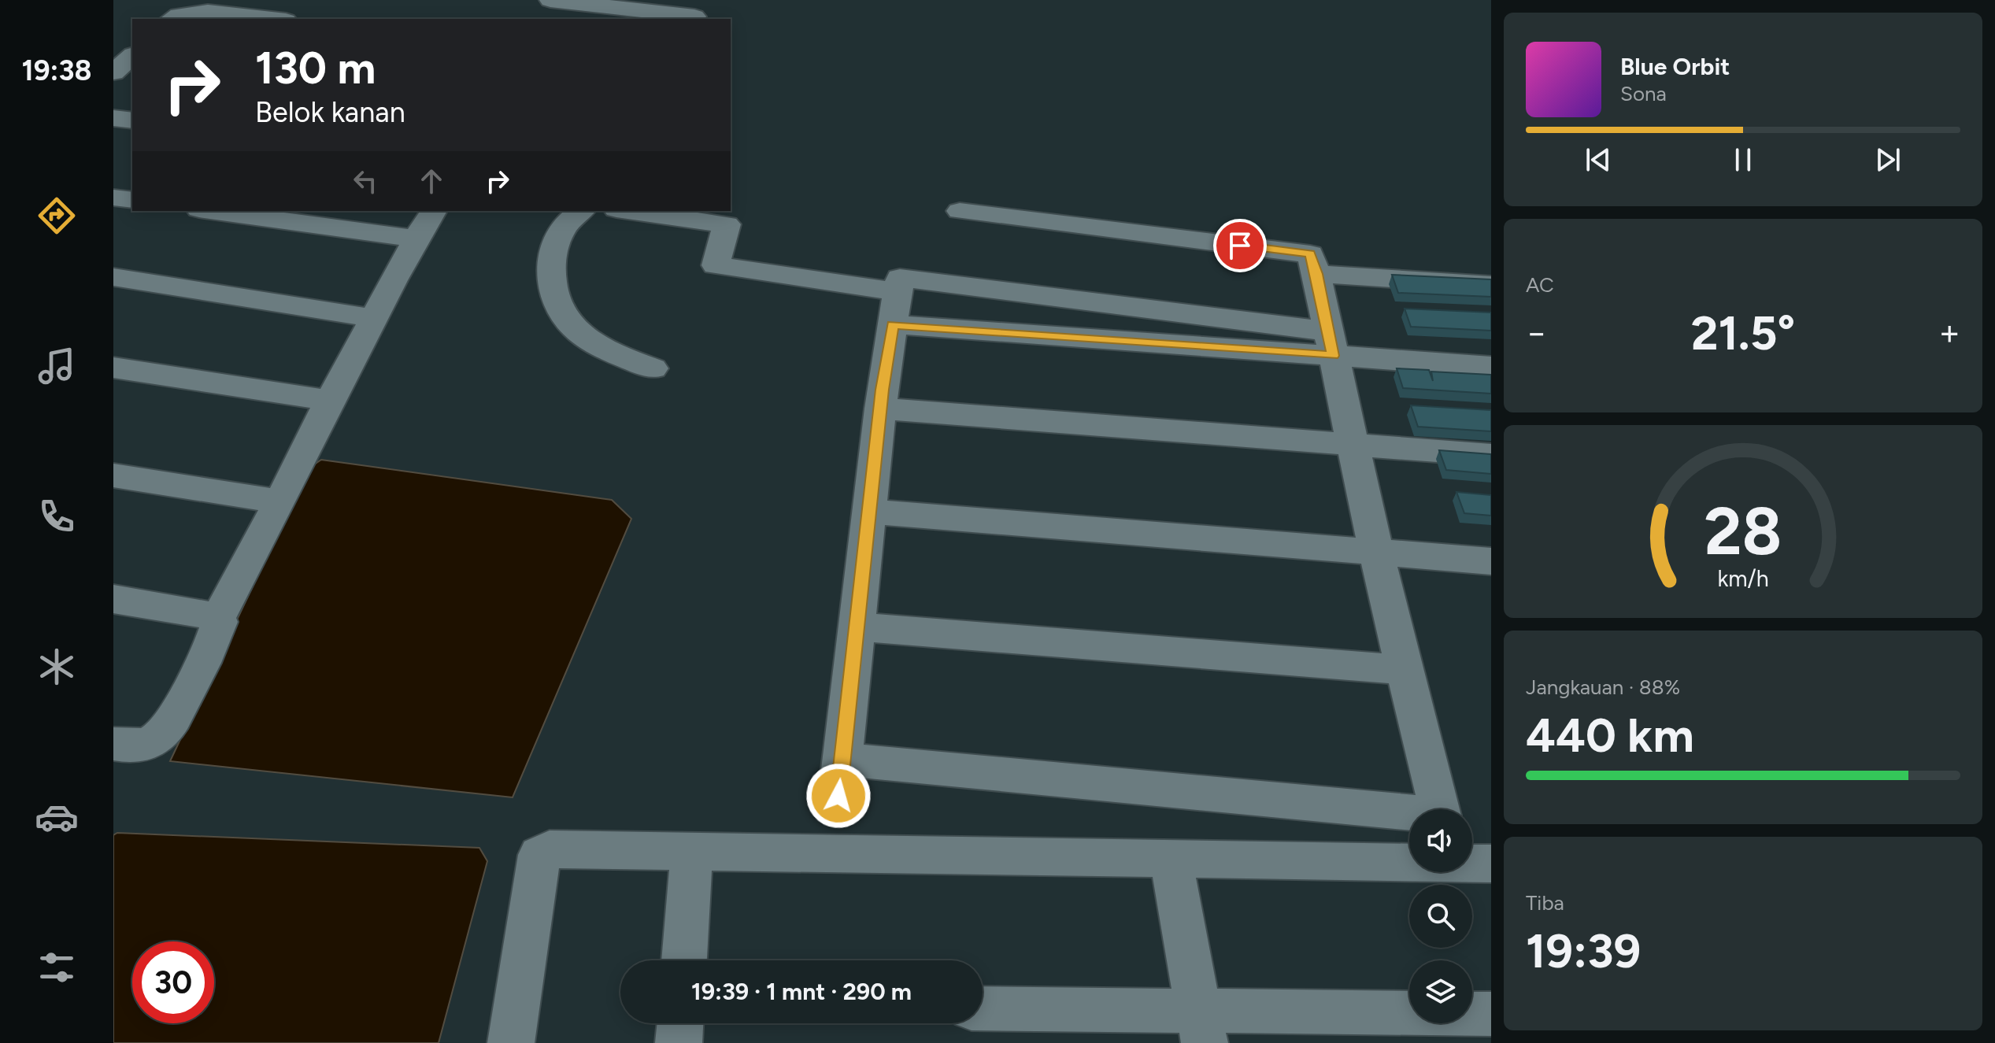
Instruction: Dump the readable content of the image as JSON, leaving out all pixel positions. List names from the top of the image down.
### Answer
{
  "page": {
    "tabs": "19:38",
    "turn": ["130 m", "Belok kanan"],
    "song": ["Blue Orbit", "Sona"],
    "tile": [
      "AC",
      ["Jangkauan · 88%", "440 km"],
      ["Tiba", "19:39"]
    ],
    "heat": ["−", "21.5°", "+"],
    "limit": "30",
    "trip": "19:39 · 1 mnt · 290 m",
    "gauge": ["28", "km/h"]
  }
}
